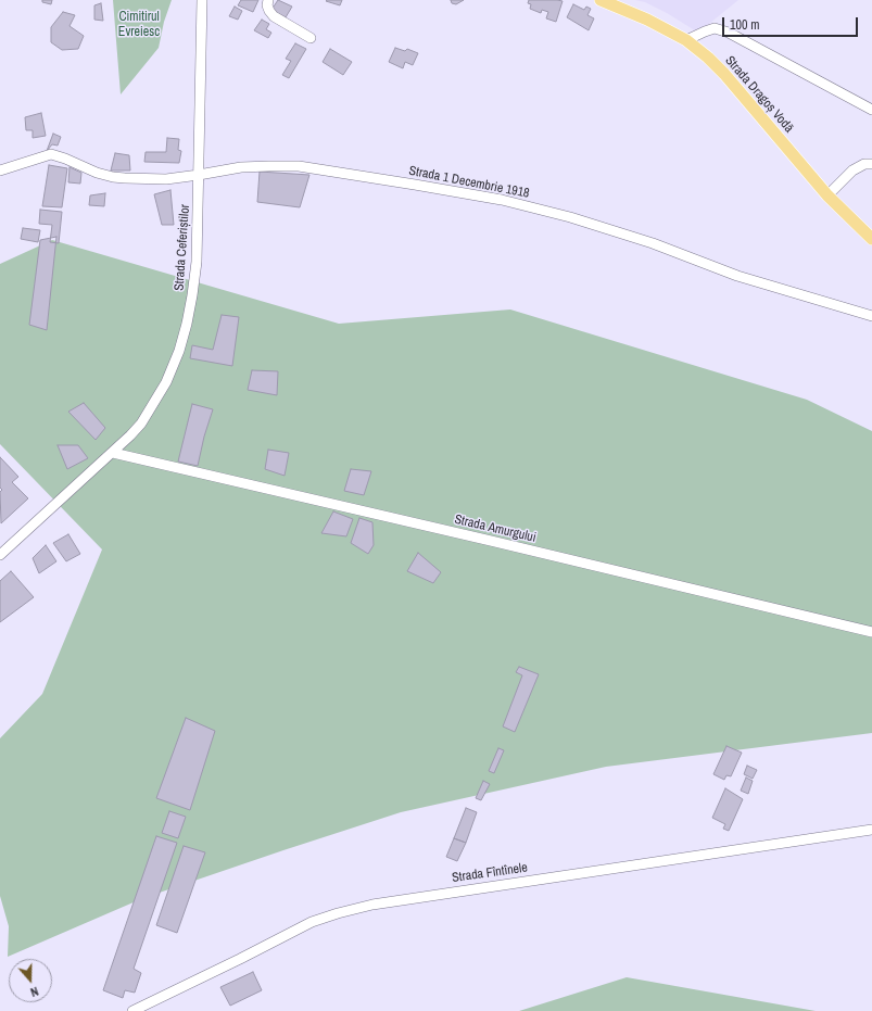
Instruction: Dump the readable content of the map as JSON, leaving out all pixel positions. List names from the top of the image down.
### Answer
{
  "streets": {
    "main road": ["Strada Dragoș Vodă"],
    "street": [
      "Strada 1 Decembrie 1918",
      "Strada Ceferiștilor",
      "Strada Amurgului",
      "Strada Fîntînele"
    ]
  },
  "crossings": [
    ["Strada 1 Decembrie 1918", "Strada Ceferiștilor"],
    ["Strada Ceferiștilor", "Strada Amurgului"]
  ],
  "parks": ["Cimitirul Evreiesc"],
  "scale_bar": "100 m",
  "north": "bottom"
}
